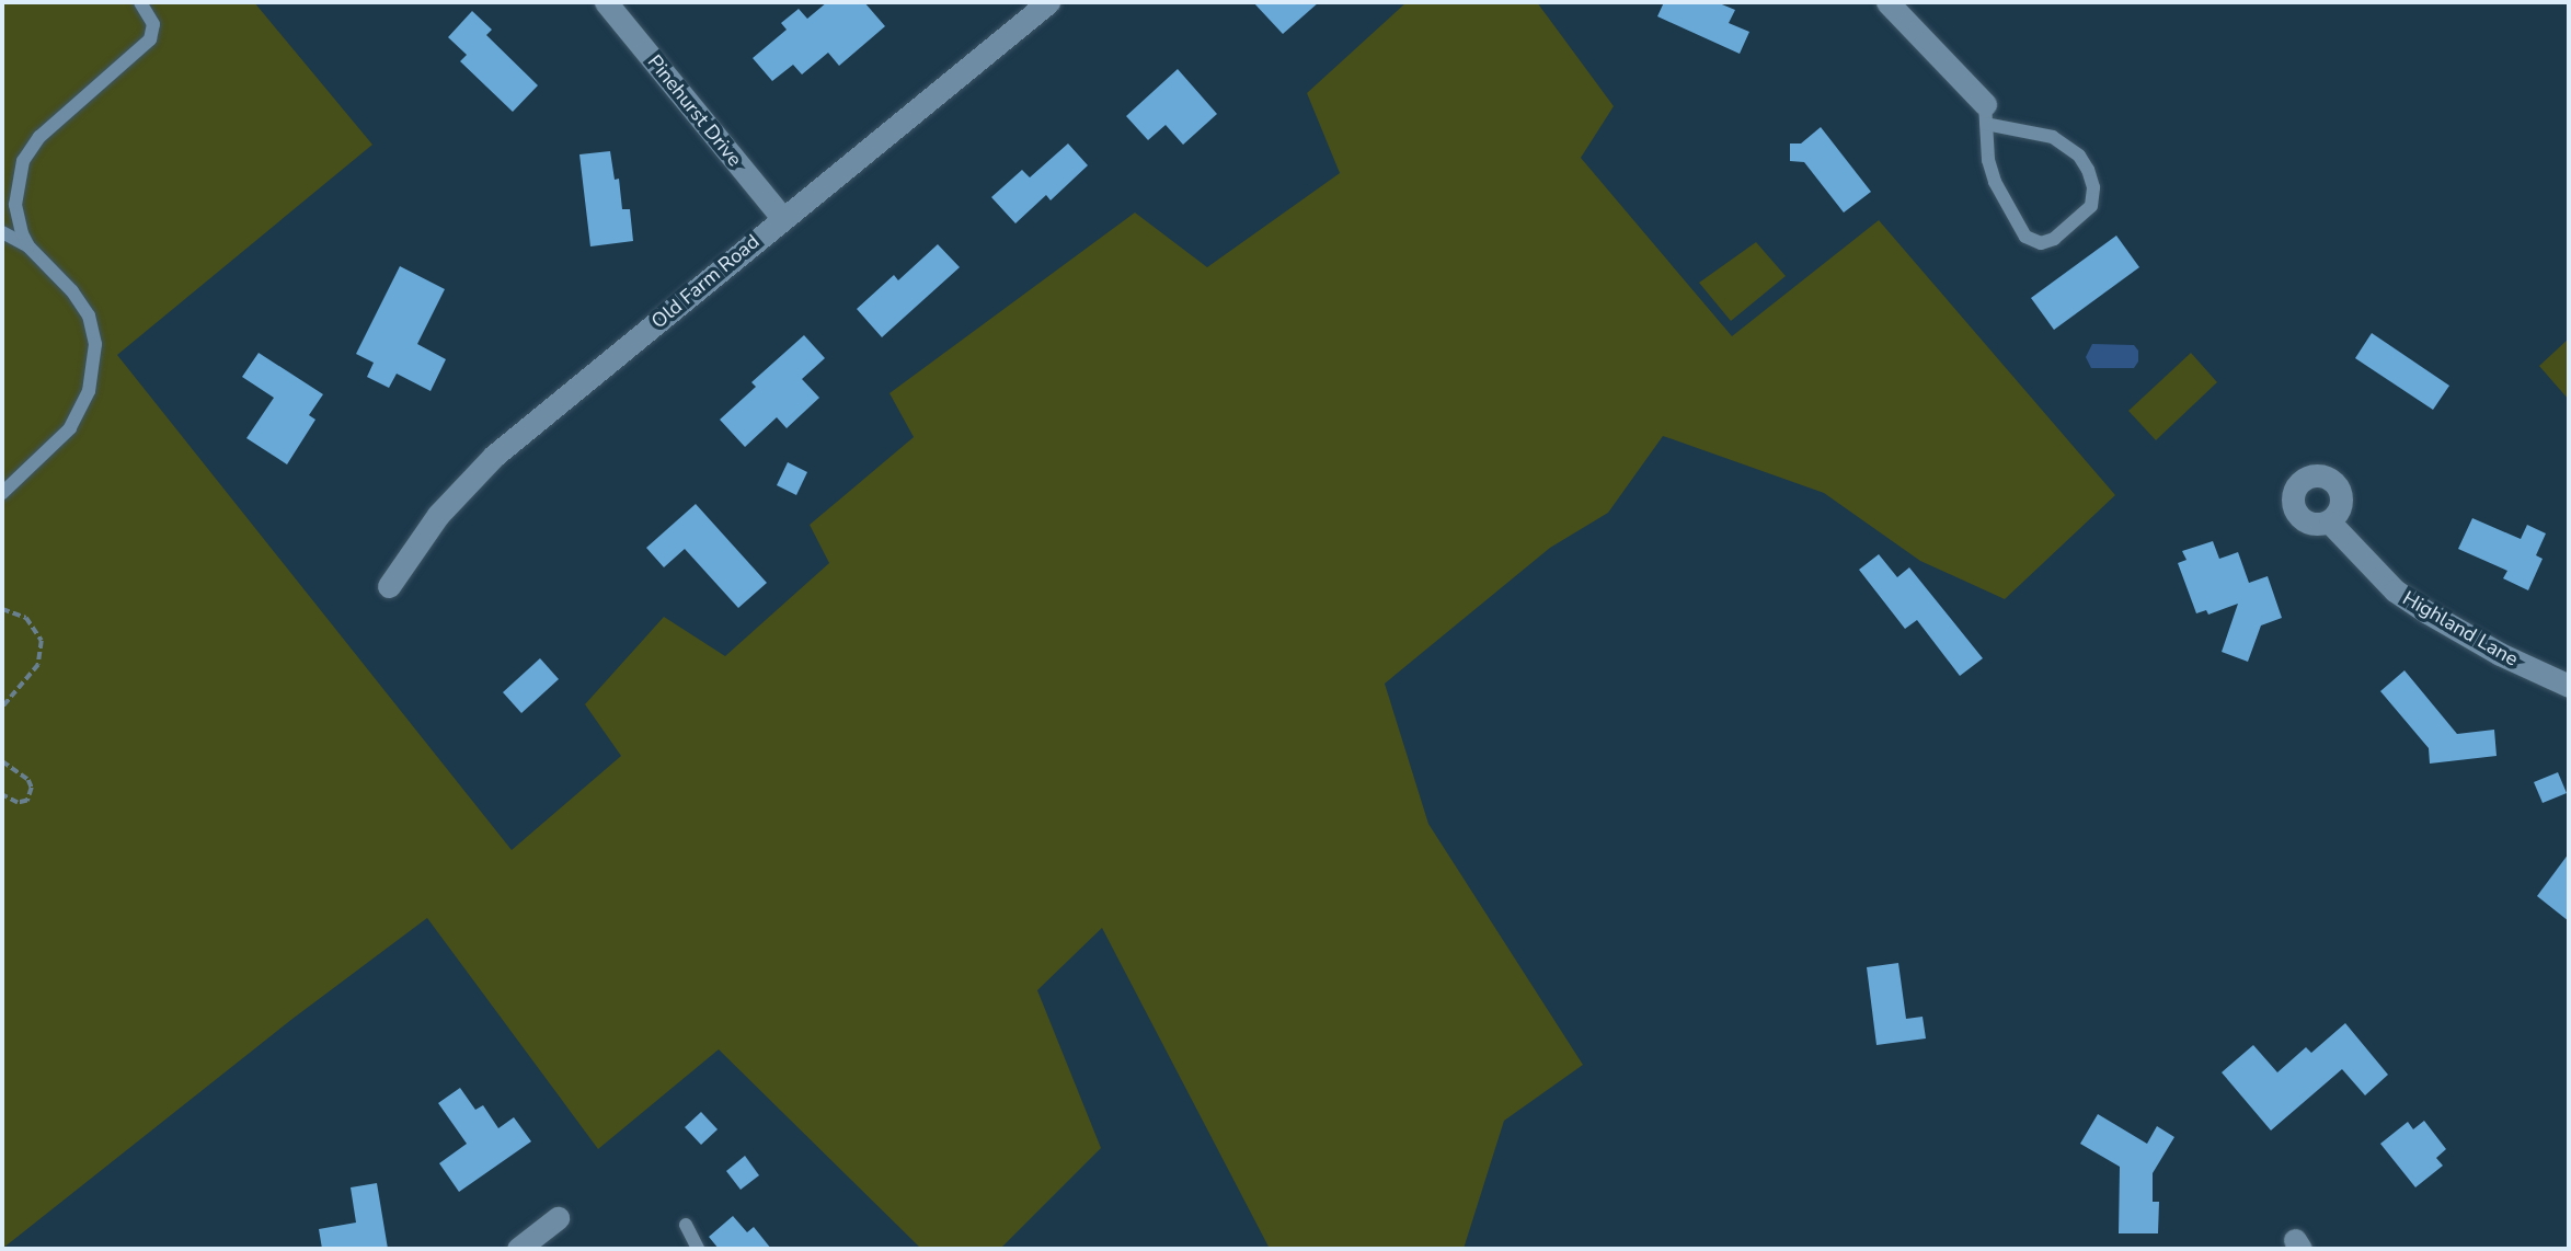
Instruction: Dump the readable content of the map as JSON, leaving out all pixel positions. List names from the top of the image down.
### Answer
{
  "streets": {
    "street": ["Pinehurst Drive", "Old Farm Road", "Highland Lane"]
  },
  "crossings": [
    ["Pinehurst Drive", "Old Farm Road"]
  ]
}
